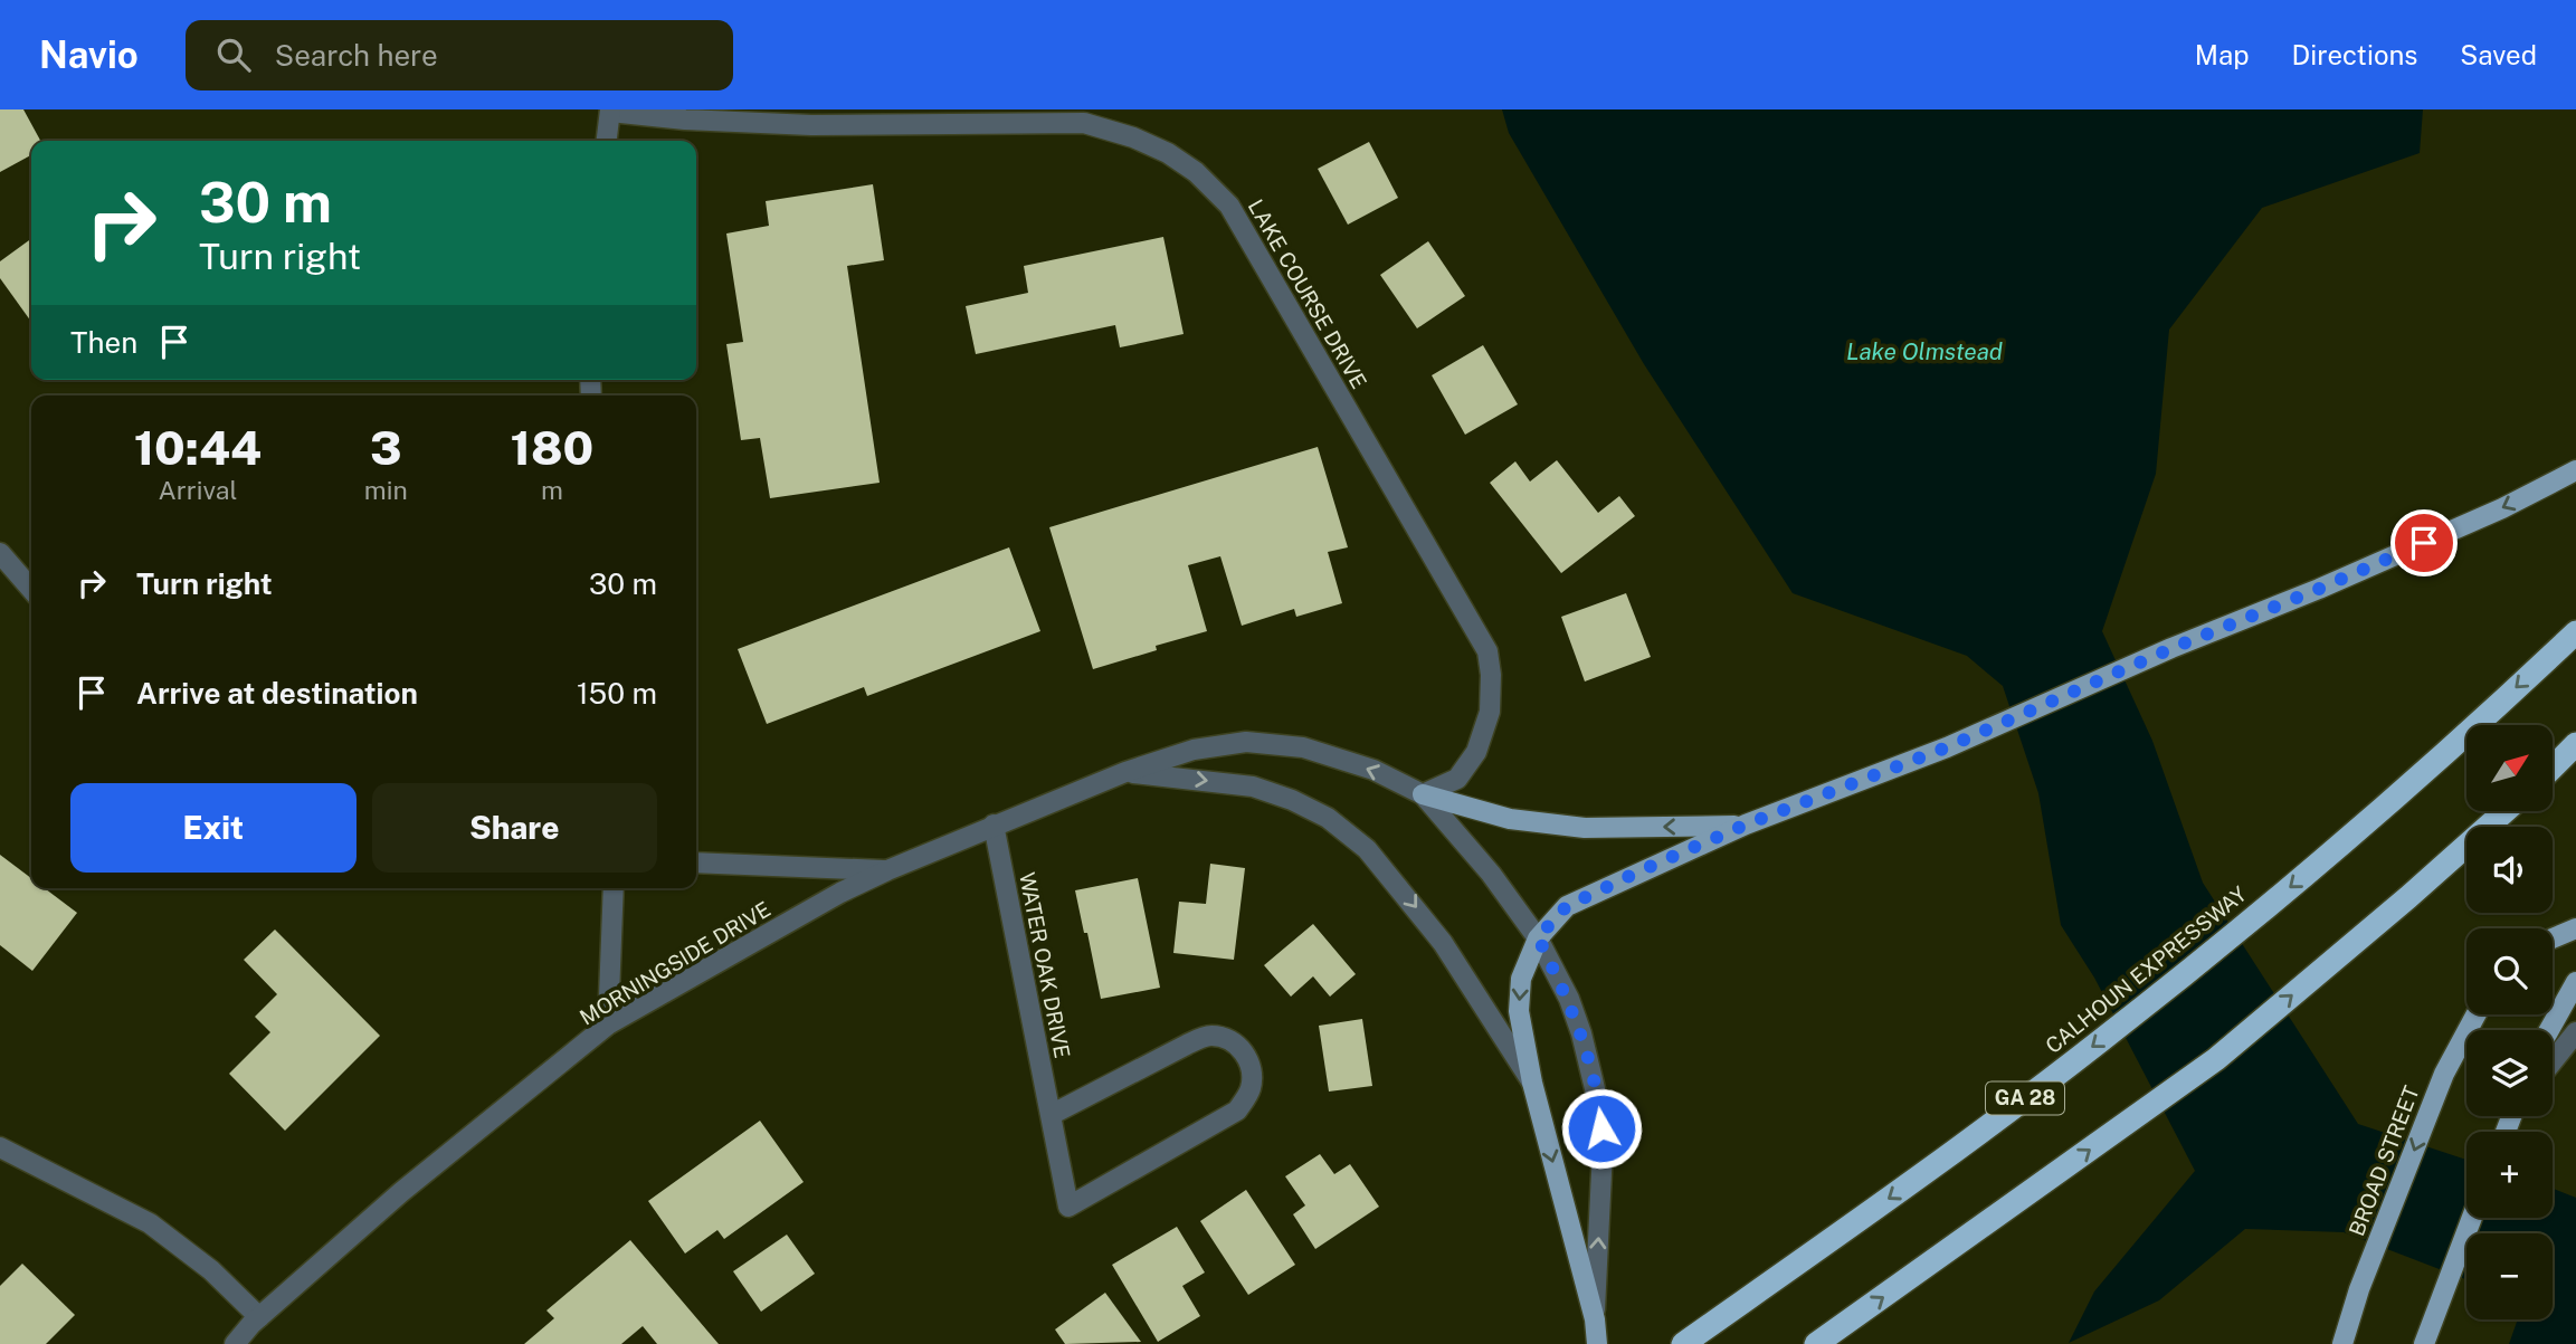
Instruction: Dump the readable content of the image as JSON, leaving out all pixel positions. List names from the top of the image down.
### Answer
{
  "streets": {
    "highway": ["CALHOUN EXPRESSWAY", "GA 28"],
    "main road": ["BROAD STREET"],
    "street": ["LAKE COURSE DRIVE", "MORNINGSIDE DRIVE", "WATER OAK DRIVE"]
  },
  "crossings": [
    ["LAKE COURSE DRIVE", "MORNINGSIDE DRIVE"],
    ["MORNINGSIDE DRIVE", "WATER OAK DRIVE"]
  ],
  "water": ["Lake Olmstead"],
  "north": "top right",
  "page": {
    "header": "Navio",
    "search": "Search here",
    "nav": ["Map", "Directions", "Saved"],
    "turn": ["30 m", "Turn right"],
    "then": "Then",
    "eta": [
      "10:44",
      "Arrival",
      "3",
      "min",
      "180",
      "m"
    ],
    "list": [
      {
        "name": "Turn right",
        "value": "30 m"
      },
      {
        "name": "Arrive at destination",
        "value": "150 m"
      }
    ],
    "map_buttons": ["+", "−"],
    "buttons": ["Exit", "Share"]
  }
}
